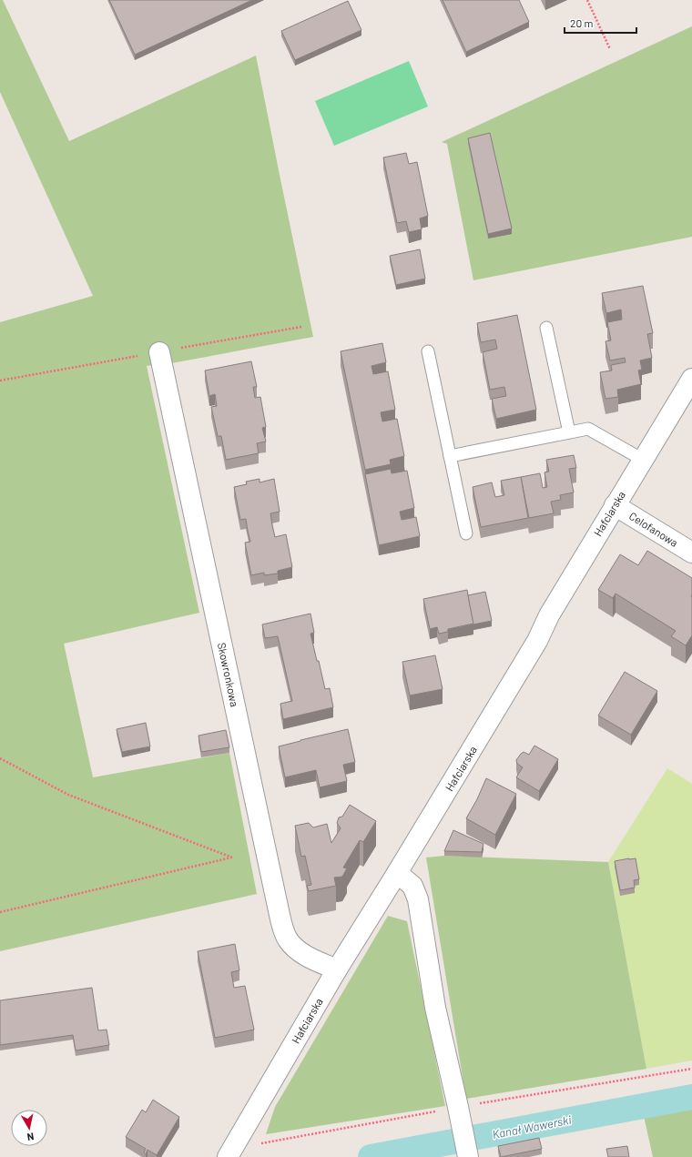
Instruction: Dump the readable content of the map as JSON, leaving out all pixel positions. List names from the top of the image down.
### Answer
{
  "streets": {
    "street": ["Hafciarska", "Celofanowa", "Skowronkowa"]
  },
  "crossings": [
    ["Hafciarska", "Celofanowa"],
    ["Hafciarska", "Skowronkowa"]
  ],
  "water": ["Kanał Wawerski"],
  "scale_bar": "20 m",
  "north": "bottom"
}
